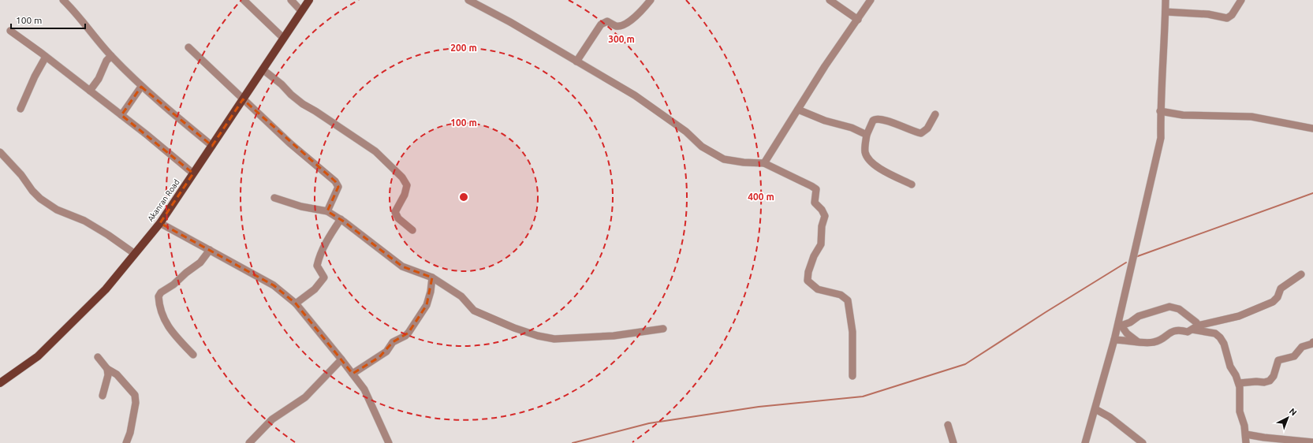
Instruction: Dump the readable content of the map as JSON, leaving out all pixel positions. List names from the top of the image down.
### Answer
{
  "streets": {
    "main road": ["Akanran Road"]
  },
  "scale_bar": "100 m",
  "north": "top right",
  "rings": [
    "300 m",
    "200 m",
    "100 m",
    "400 m"
  ]
}
